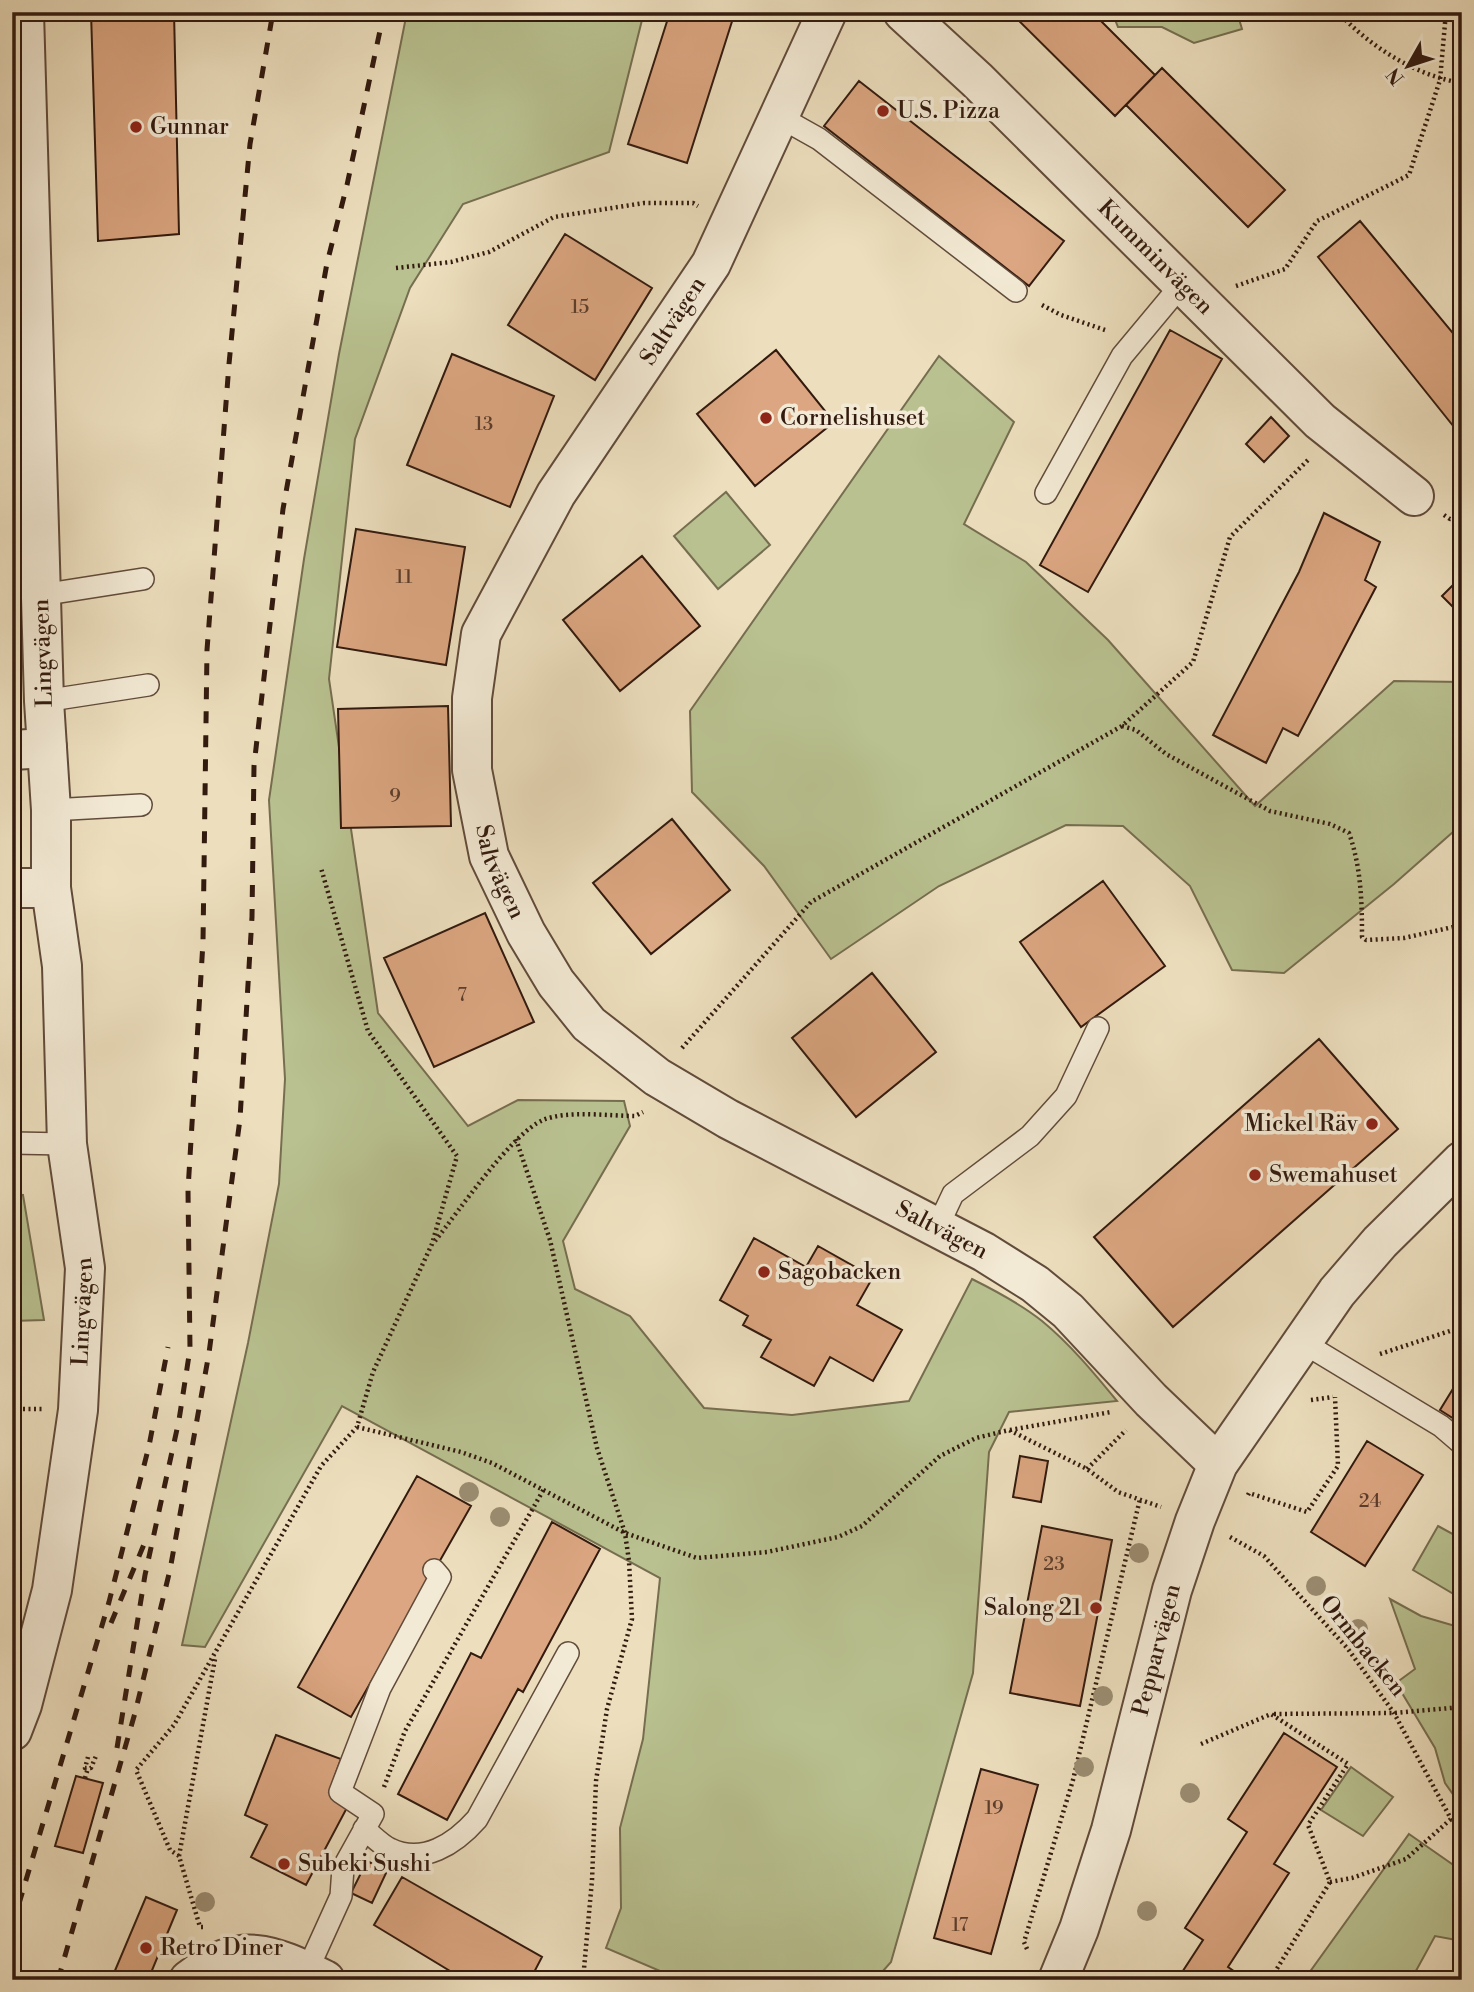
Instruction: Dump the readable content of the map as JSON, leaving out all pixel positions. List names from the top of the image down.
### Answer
{
  "streets": {
    "street": [
      "Kumminvägen",
      "Saltvägen",
      "Lingvägen",
      "Pepparvägen"
    ],
    "path": ["Ormbacken"]
  },
  "crossings": [
    ["Saltvägen", "Pepparvägen"],
    ["Ormbacken", "Pepparvägen"]
  ],
  "places": [
    "U.S. Pizza",
    "Gunnar",
    "Cornelishuset",
    "Mickel Räv",
    "Swemahuset",
    "Sagobacken",
    "Salong 21",
    "Subeki Sushi",
    "Retro Diner"
  ],
  "house_numbers": [
    "15",
    "13",
    "11",
    "9",
    "7",
    "24",
    "23",
    "19",
    "17"
  ],
  "north": "bottom left"
}
